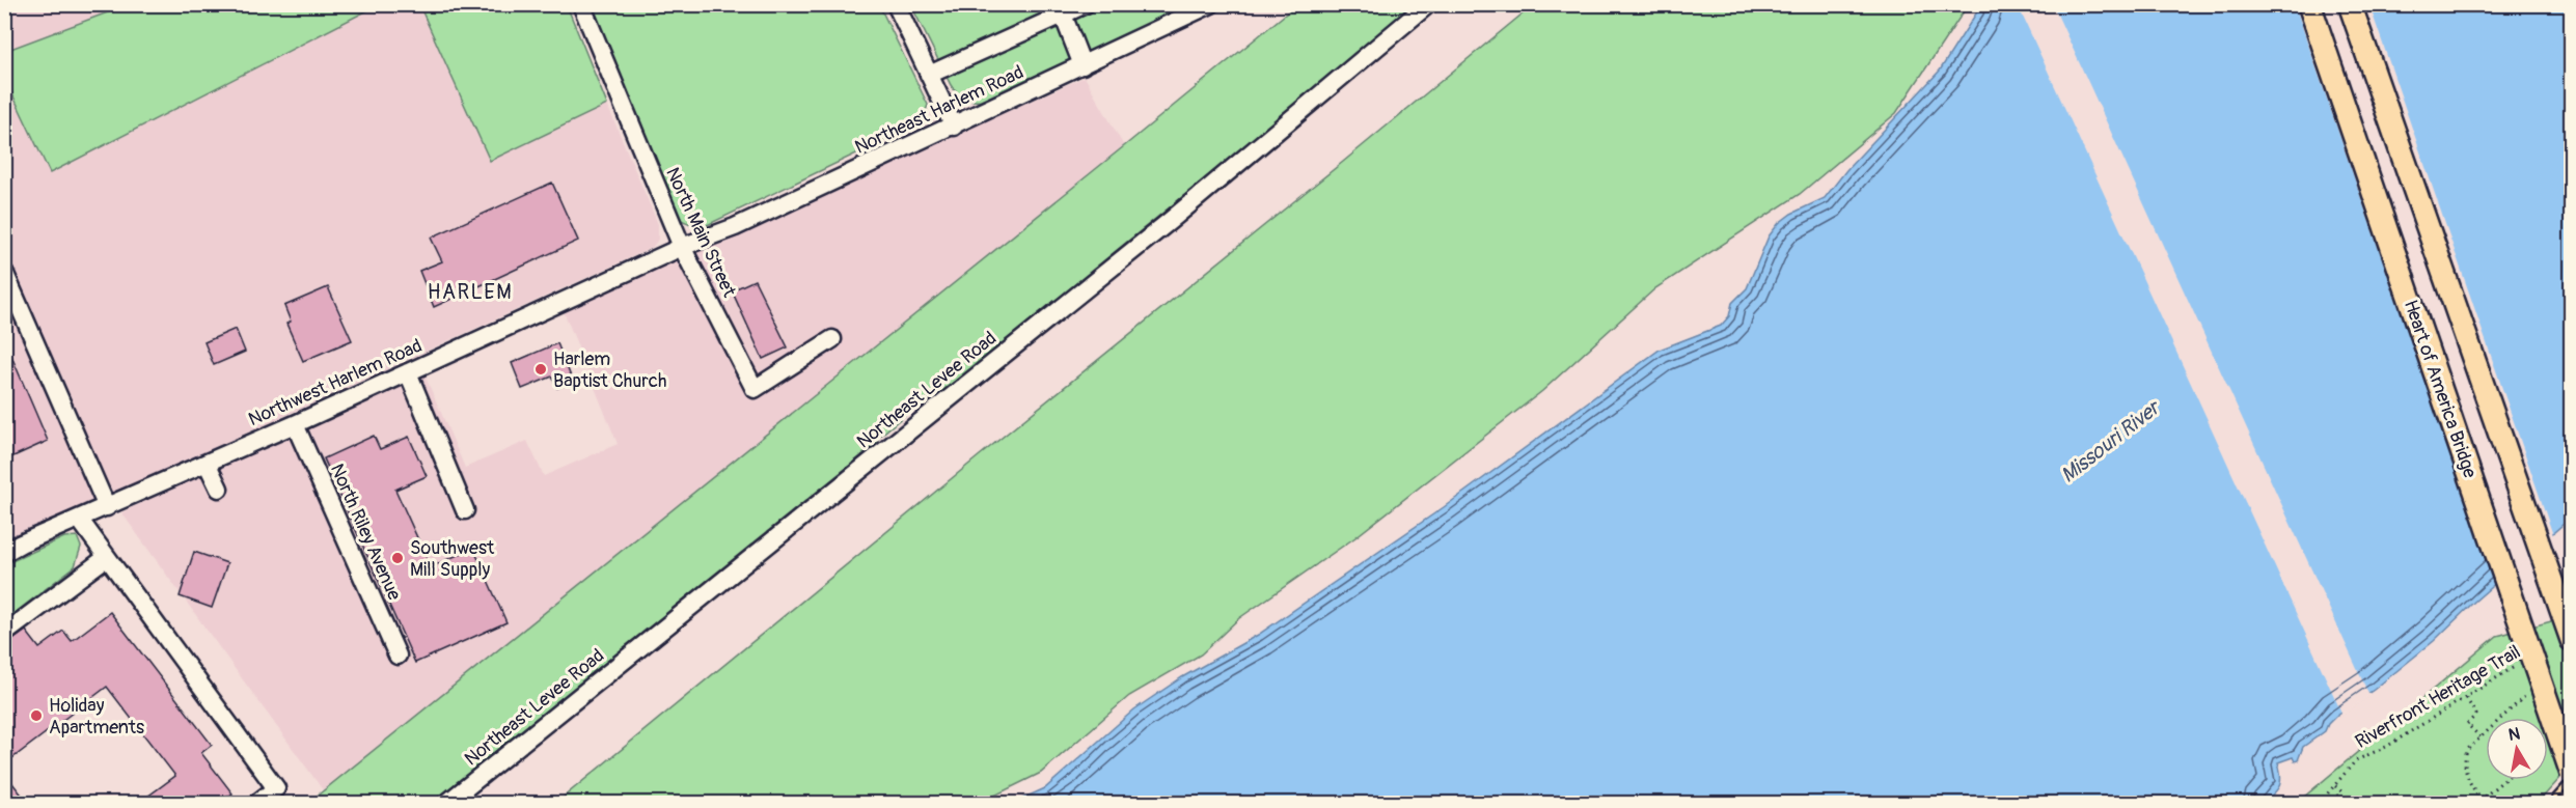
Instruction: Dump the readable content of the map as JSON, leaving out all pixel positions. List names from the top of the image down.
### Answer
{
  "streets": {
    "main road": ["Heart of America Bridge"],
    "street": [
      "Northeast Harlem Road",
      "North Main Street",
      "Northwest Harlem Road",
      "Northeast Levee Road",
      "North Riley Avenue"
    ],
    "path": ["Riverfront Heritage Trail"]
  },
  "crossings": [
    ["Northeast Harlem Road", "North Main Street"],
    ["Northeast Harlem Road", "Northwest Harlem Road"],
    ["North Main Street", "Northwest Harlem Road"],
    ["Northwest Harlem Road", "North Riley Avenue"]
  ],
  "districts": ["HARLEM"],
  "water": ["Missouri River"],
  "places": ["Harlem Baptist Church", "Southwest Mill Supply", "Holiday Apartments"],
  "north": "top"
}
